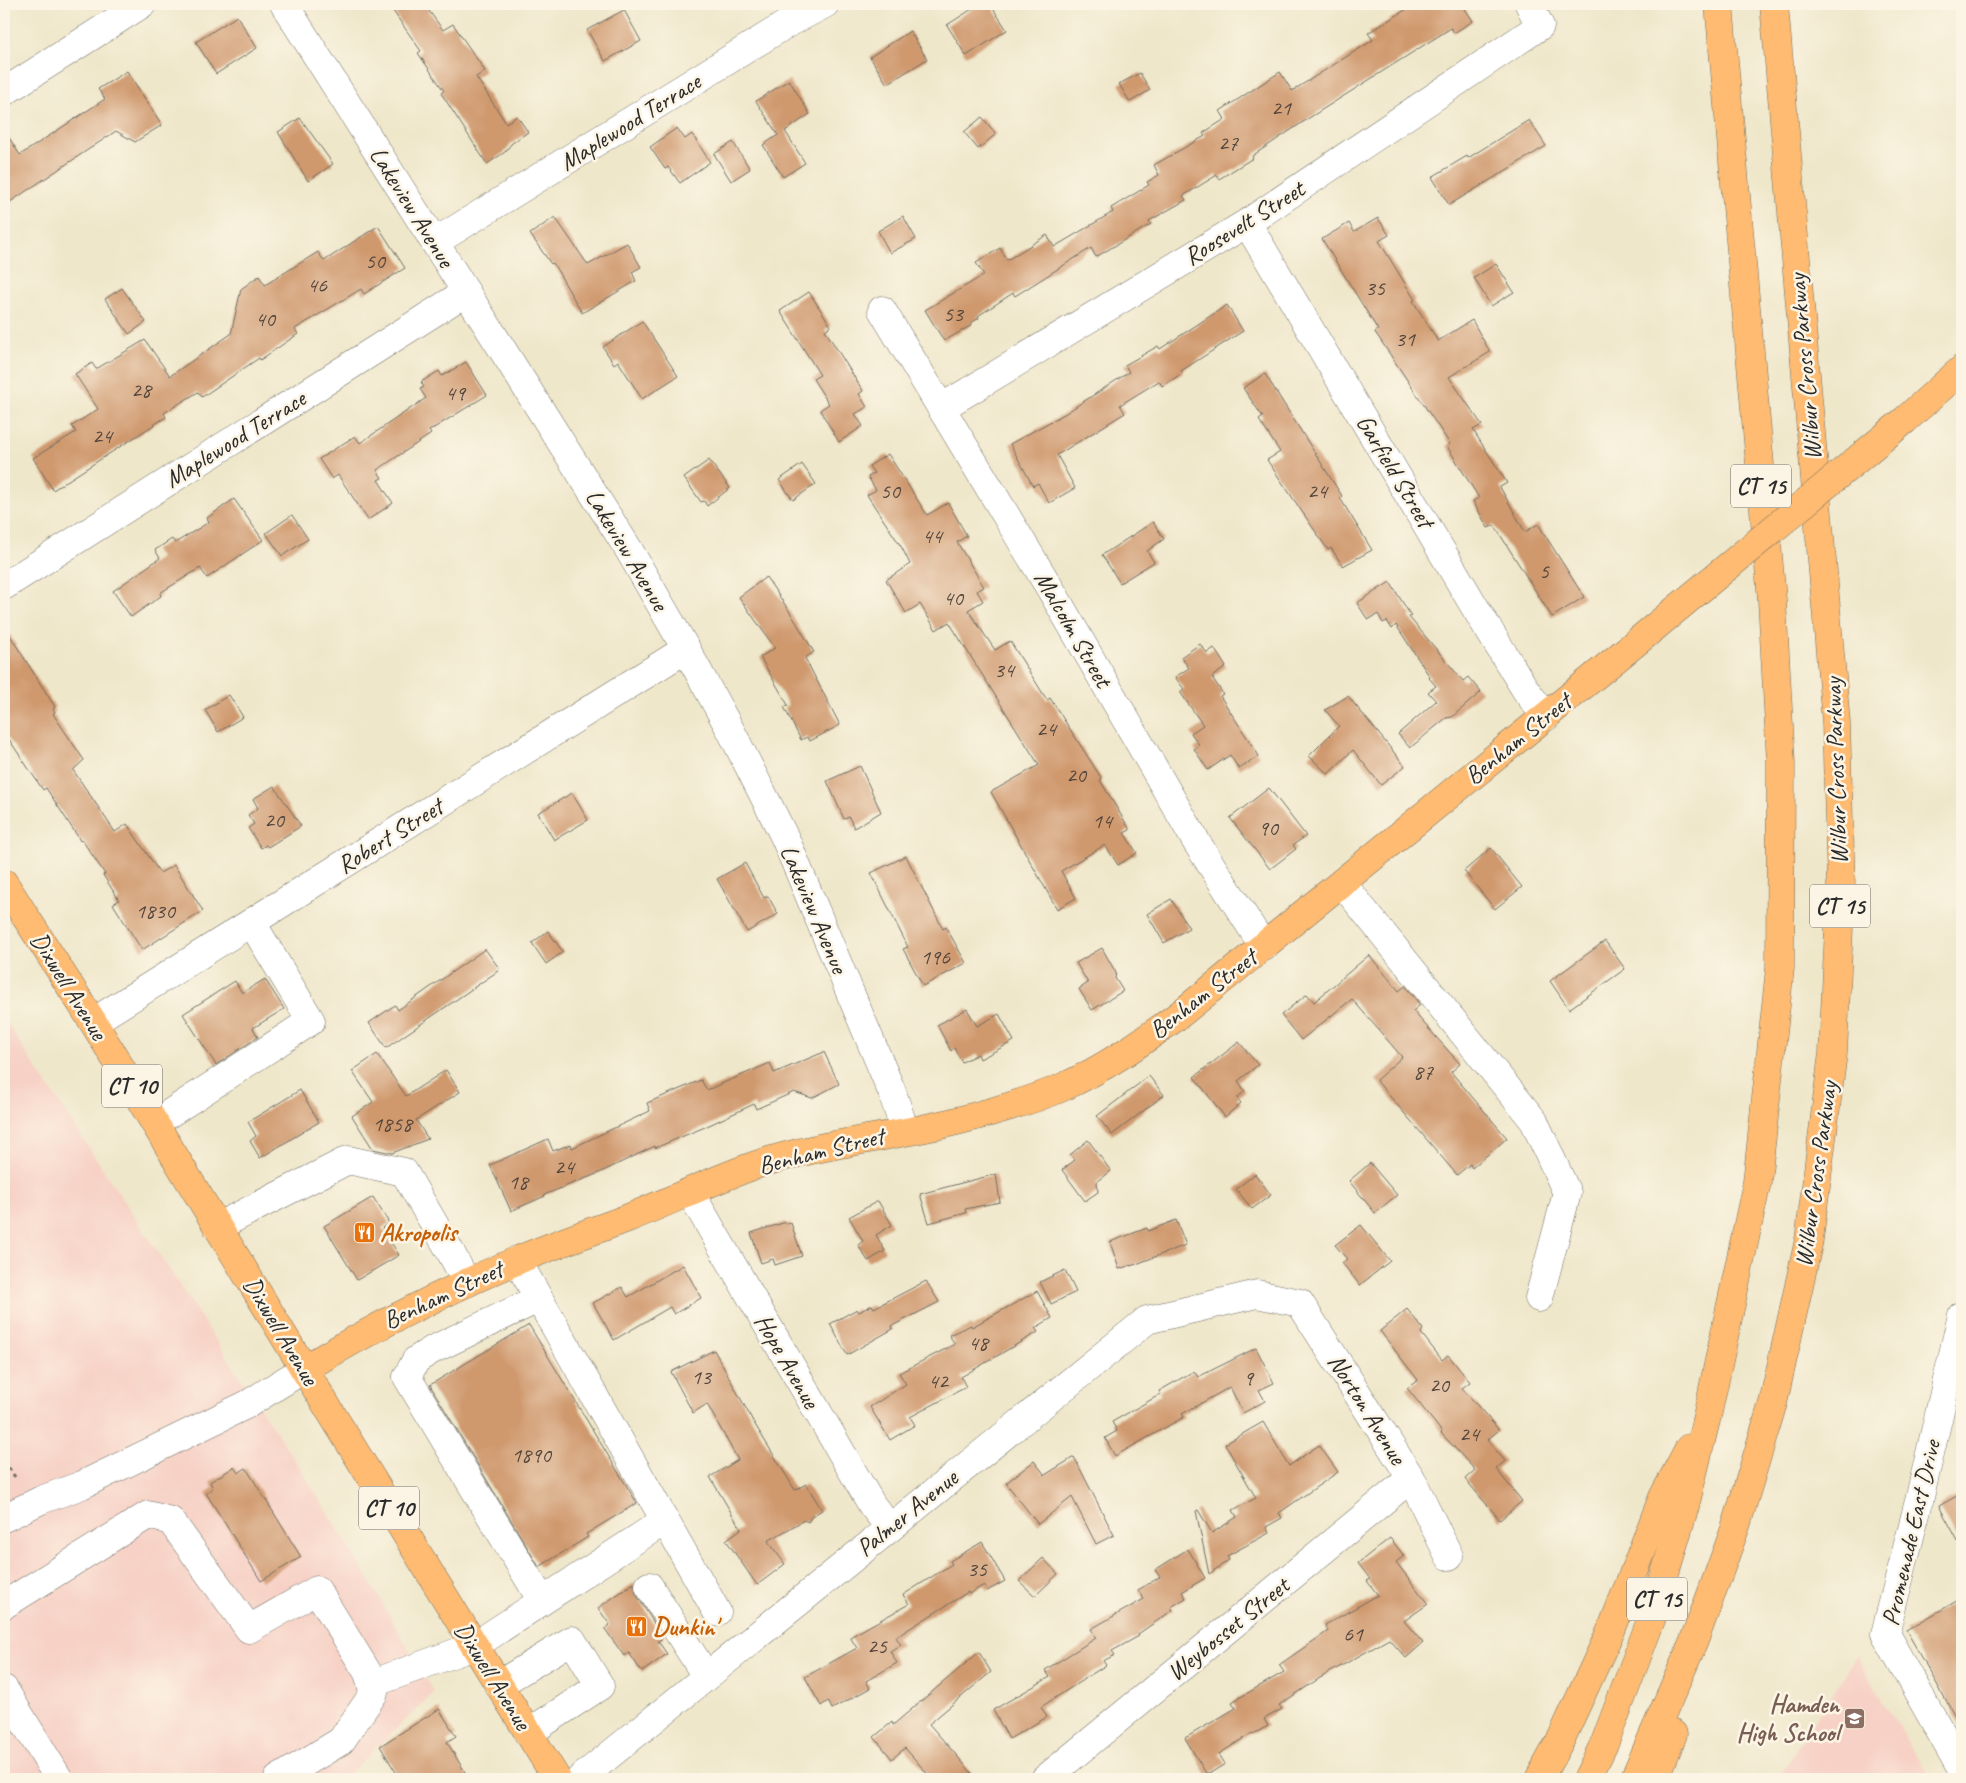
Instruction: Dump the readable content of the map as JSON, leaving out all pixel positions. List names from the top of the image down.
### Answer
{
  "streets": {
    "main road": [
      "Wilbur Cross Parkway",
      "CT 15",
      "Benham Street",
      "Dixwell Avenue",
      "CT 10"
    ],
    "street": [
      "Maplewood Terrace",
      "Lakeview Avenue",
      "Roosevelt Street",
      "Garfield Street",
      "Malcolm Street",
      "Robert Street",
      "Hope Avenue",
      "Norton Avenue",
      "Palmer Avenue",
      "Promenade East Drive",
      "Weybosset Street"
    ]
  },
  "crossings": [
    ["Maplewood Terrace", "Lakeview Avenue"],
    ["Lakeview Avenue", "Benham Street"],
    ["Lakeview Avenue", "Robert Street"],
    ["Roosevelt Street", "Garfield Street"],
    ["Roosevelt Street", "Malcolm Street"],
    ["Garfield Street", "Benham Street"],
    ["Malcolm Street", "Benham Street"],
    ["Benham Street", "Dixwell Avenue"],
    ["Benham Street", "Hope Avenue"],
    ["Robert Street", "Dixwell Avenue"],
    ["Hope Avenue", "Palmer Avenue"],
    ["Norton Avenue", "Palmer Avenue"],
    ["Norton Avenue", "Weybosset Street"]
  ],
  "places": {
    "restaurant": ["Akropolis", "Dunkin'"],
    "school or university": ["Hamden High School"]
  },
  "house_numbers": [
    "21",
    "27",
    "50",
    "46",
    "35",
    "53",
    "40",
    "31",
    "28",
    "49",
    "24",
    "50",
    "24",
    "44",
    "5",
    "40",
    "34",
    "24",
    "20",
    "20",
    "14",
    "90",
    "1830",
    "196",
    "87",
    "1858",
    "24",
    "18",
    "48",
    "13",
    "9",
    "42",
    "20",
    "24",
    "1890",
    "35",
    "61",
    "25"
  ]
}
